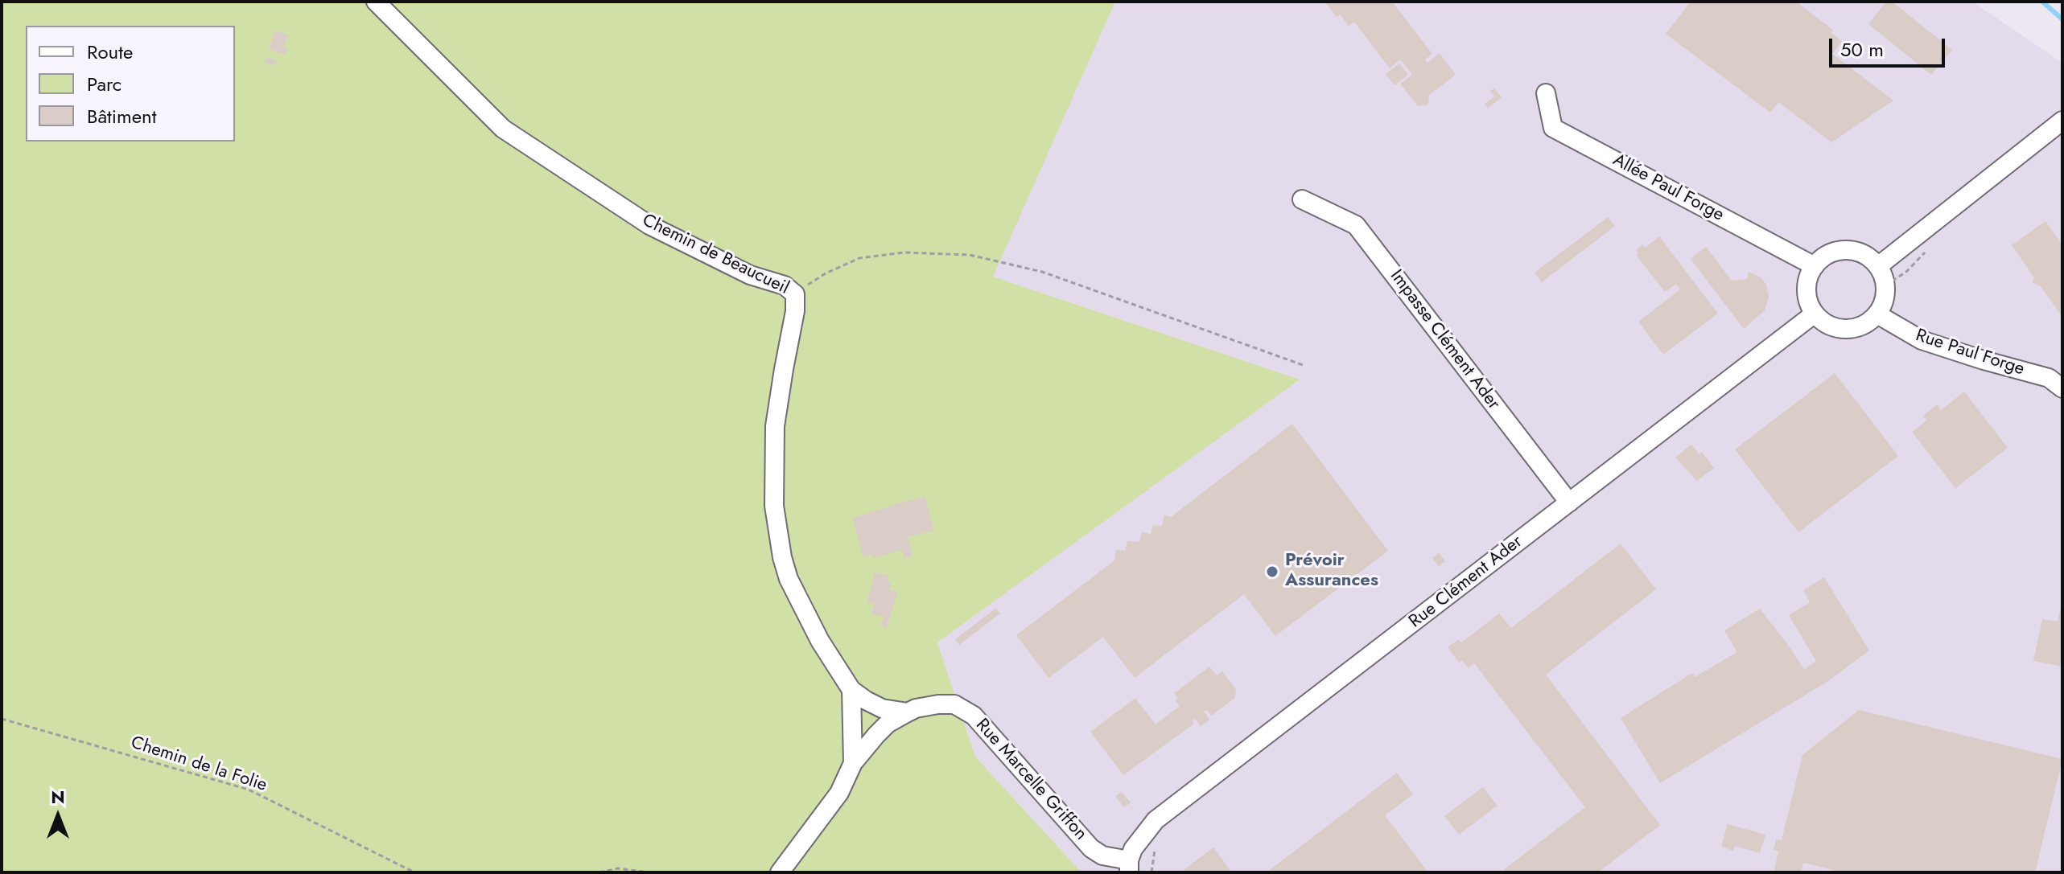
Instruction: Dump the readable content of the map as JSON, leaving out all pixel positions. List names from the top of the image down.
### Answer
{
  "streets": {
    "street": [
      "Allée Paul Forge",
      "Chemin de Beaucueil",
      "Impasse Clément Ader",
      "Rue Paul Forge",
      "Rue Clément Ader",
      "Rue Marcelle Griffon"
    ],
    "path": ["Chemin de la Folie"]
  },
  "crossings": [
    ["Allée Paul Forge", "Rue Paul Forge"],
    ["Allée Paul Forge", "Rue Clément Ader"],
    ["Chemin de Beaucueil", "Rue Marcelle Griffon"],
    ["Impasse Clément Ader", "Rue Clément Ader"],
    ["Rue Paul Forge", "Rue Clément Ader"],
    ["Rue Clément Ader", "Rue Marcelle Griffon"]
  ],
  "places": ["Prévoir Assurances"],
  "legend": ["Route", "Parc", "Bâtiment"],
  "scale_bar": "50 m",
  "north": "top"
}
